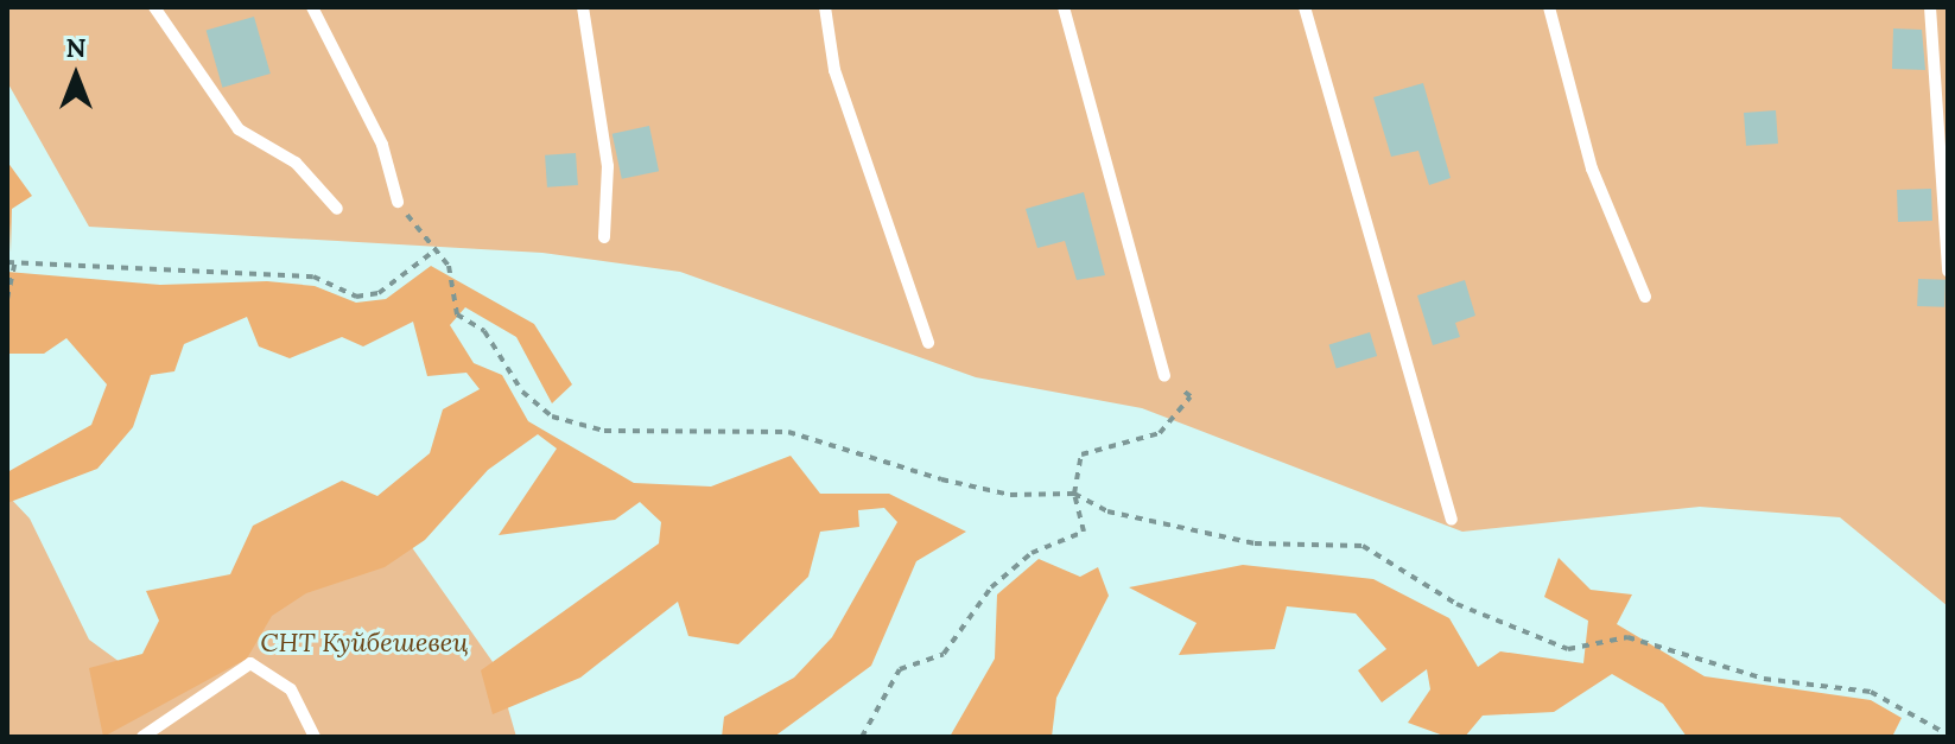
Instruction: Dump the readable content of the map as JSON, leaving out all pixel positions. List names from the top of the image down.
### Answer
{
  "parks": ["СНТ Куйбешевец"],
  "north": "top"
}
